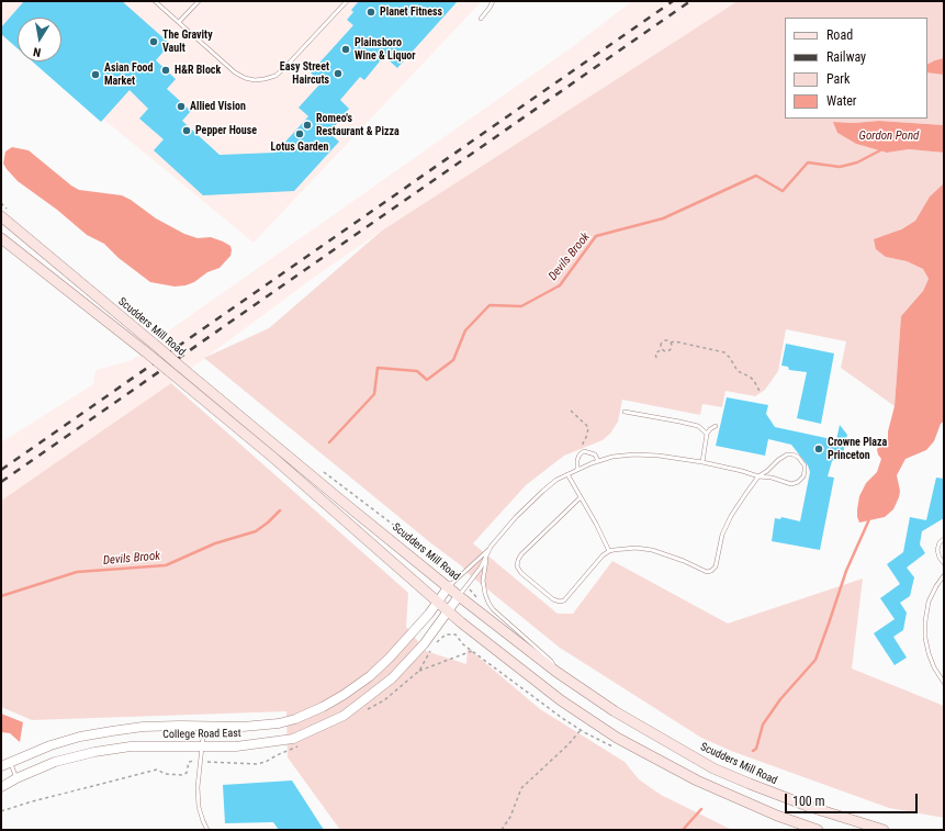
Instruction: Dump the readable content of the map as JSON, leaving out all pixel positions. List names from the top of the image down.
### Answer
{
  "streets": {
    "main road": ["Scudders Mill Road"],
    "street": ["College Road East"]
  },
  "crossings": [
    ["Scudders Mill Road", "College Road East"]
  ],
  "water": ["Gordon Pond", "Devils Brook"],
  "places": [
    "Planet Fitness",
    "The Gravity Vault",
    "Plainsboro Wine & Liquor",
    "H&R Block",
    "Easy Street Haircuts",
    "Asian Food Market",
    "Allied Vision",
    "Romeo's Restaurant & Pizza",
    "Pepper House",
    "Lotus Garden",
    "Crowne Plaza Princeton"
  ],
  "legend": [
    "Road",
    "Railway",
    "Park",
    "Water"
  ],
  "scale_bar": "100 m",
  "north": "bottom"
}
